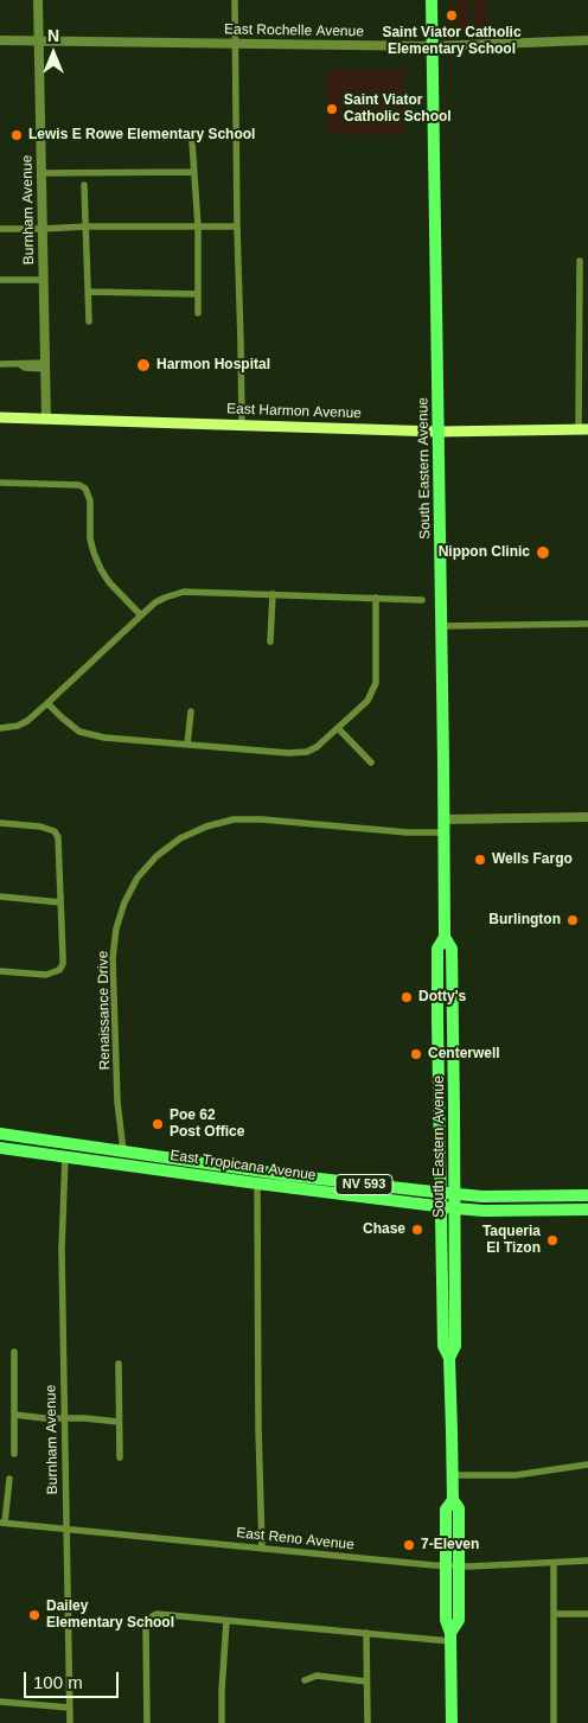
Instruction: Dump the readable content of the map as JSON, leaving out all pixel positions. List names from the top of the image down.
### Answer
{
  "streets": {
    "main road": [
      "East Harmon Avenue",
      "South Eastern Avenue",
      "East Tropicana Avenue",
      "NV 593"
    ],
    "street": [
      "East Rochelle Avenue",
      "Burnham Avenue",
      "Renaissance Drive",
      "East Reno Avenue"
    ]
  },
  "crossings": [
    ["East Rochelle Avenue", "Burnham Avenue"],
    ["East Rochelle Avenue", "South Eastern Avenue"],
    ["Burnham Avenue", "East Harmon Avenue"],
    ["Burnham Avenue", "East Tropicana Avenue"],
    ["Burnham Avenue", "East Reno Avenue"],
    ["East Harmon Avenue", "South Eastern Avenue"],
    ["South Eastern Avenue", "Renaissance Drive"],
    ["South Eastern Avenue", "East Tropicana Avenue"],
    ["South Eastern Avenue", "East Reno Avenue"],
    ["Renaissance Drive", "East Tropicana Avenue"]
  ],
  "places": [
    "Saint Viator Catholic Elementary School",
    "Saint Viator Catholic School",
    "Lewis E Rowe Elementary School",
    "Harmon Hospital",
    "Nippon Clinic",
    "Wells Fargo",
    "Burlington",
    "Dotty's",
    "Centerwell",
    "Poe 62 Post Office",
    "Chase",
    "Taqueria El Tizon",
    "7-Eleven",
    "Dailey Elementary School"
  ],
  "scale_bar": "100 m",
  "north": "top"
}
